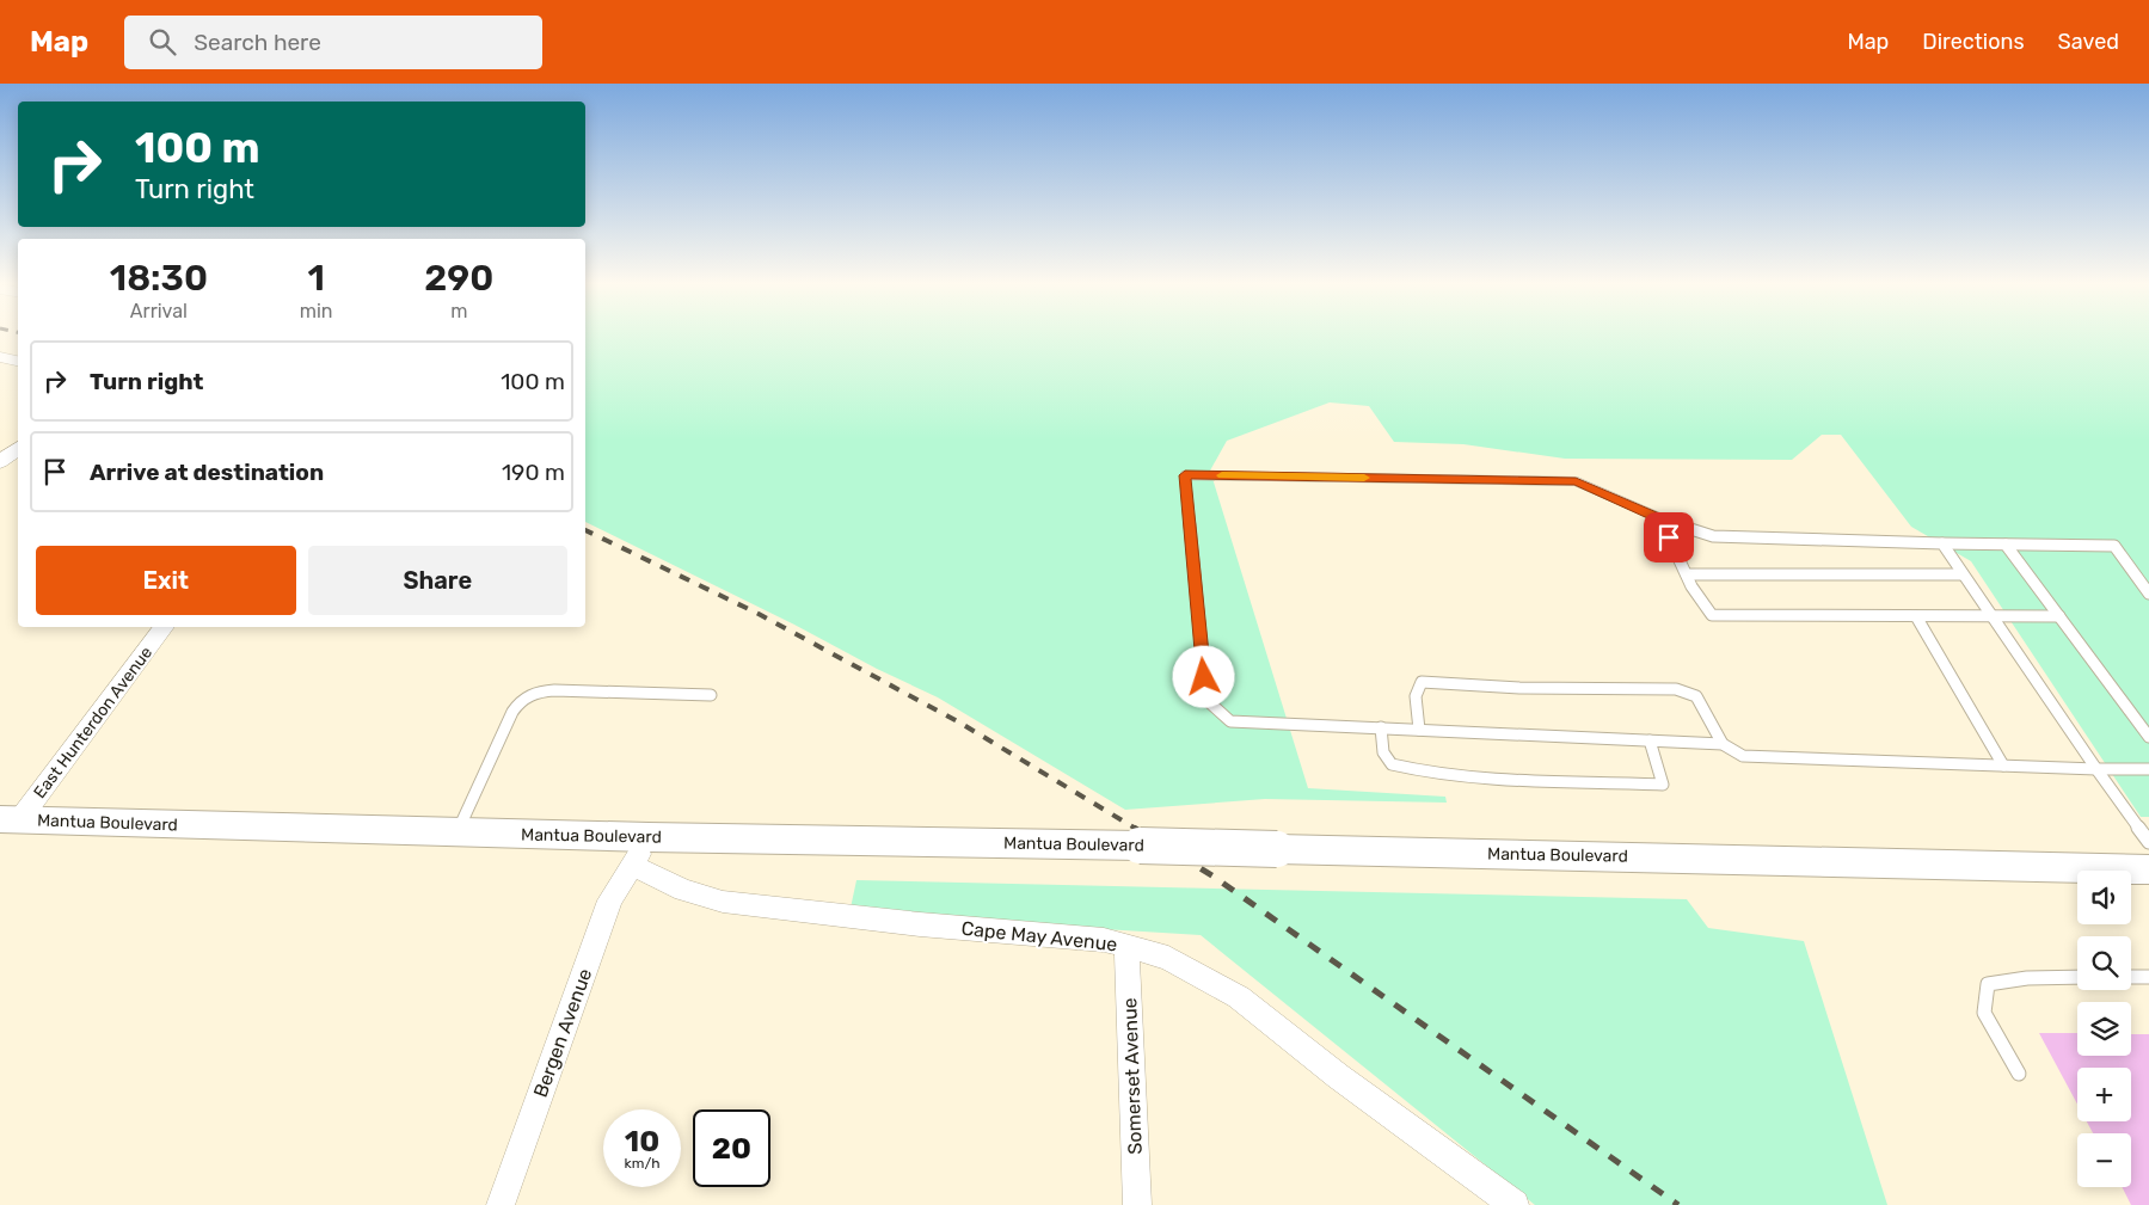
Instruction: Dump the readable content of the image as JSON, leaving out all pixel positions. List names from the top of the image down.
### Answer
{
  "streets": {
    "main road": ["Mantua Boulevard"],
    "street": [
      "East Hunterdon Avenue",
      "Cape May Avenue",
      "Bergen Avenue",
      "Somerset Avenue"
    ]
  },
  "crossings": [
    ["East Hunterdon Avenue", "Mantua Boulevard"],
    ["Mantua Boulevard", "Bergen Avenue"],
    ["Cape May Avenue", "Bergen Avenue"],
    ["Cape May Avenue", "Somerset Avenue"]
  ],
  "page": {
    "header": "Map",
    "search": "Search here",
    "nav": ["Map", "Directions", "Saved"],
    "turn": ["100 m", "Turn right"],
    "eta": [
      "18:30",
      "Arrival",
      "1",
      "min",
      "290",
      "m"
    ],
    "list": [
      {
        "name": "Turn right",
        "value": "100 m"
      },
      {
        "name": "Arrive at destination",
        "value": "190 m"
      }
    ],
    "buttons": ["Exit", "Share"],
    "map_buttons": ["+", "−"],
    "speed": "10 km/h",
    "limit": "20"
  }
}
